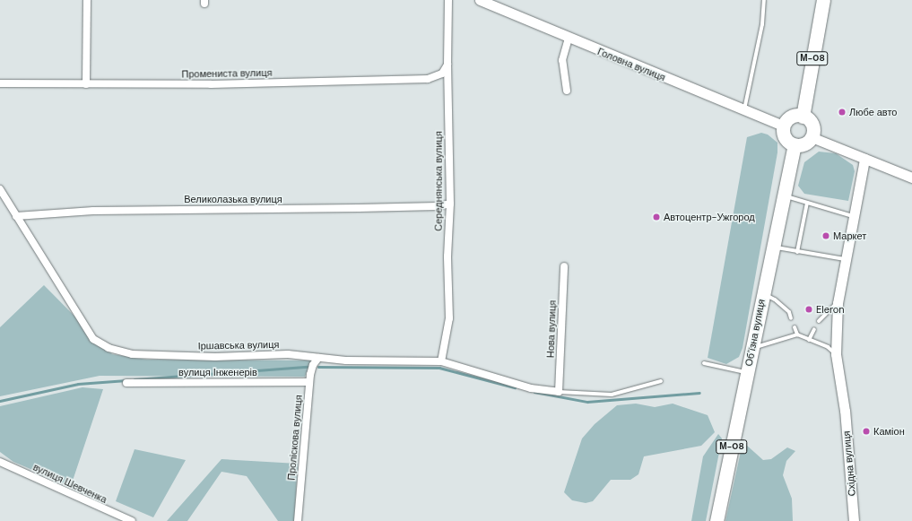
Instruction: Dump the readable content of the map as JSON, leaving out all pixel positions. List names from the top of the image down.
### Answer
{
  "streets": {
    "highway": ["М-08", "Обʼїзна вулиця"],
    "street": [
      "Головна вулиця",
      "Промениста вулиця",
      "Середнянська вулиця",
      "Великолазька вулиця",
      "Нова вулиця",
      "Іршавська вулиця",
      "вулиця Інженерів",
      "Проліскова вулиця",
      "Східна вулиця",
      "вулиця Шевченка"
    ]
  },
  "crossings": [
    ["М-08", "Головна вулиця"],
    ["М-08", "Обʼїзна вулиця"],
    ["Головна вулиця", "Обʼїзна вулиця"],
    ["Промениста вулиця", "Середнянська вулиця"],
    ["Середнянська вулиця", "Великолазька вулиця"],
    ["Середнянська вулиця", "Іршавська вулиця"],
    ["Великолазька вулиця", "Іршавська вулиця"],
    ["Нова вулиця", "Іршавська вулиця"],
    ["Іршавська вулиця", "Проліскова вулиця"],
    ["вулиця Інженерів", "Проліскова вулиця"]
  ],
  "places": [
    "Любе авто",
    "Автоцентр-Ужгород",
    "Маркет",
    "Eleron",
    "Каміон"
  ]
}
